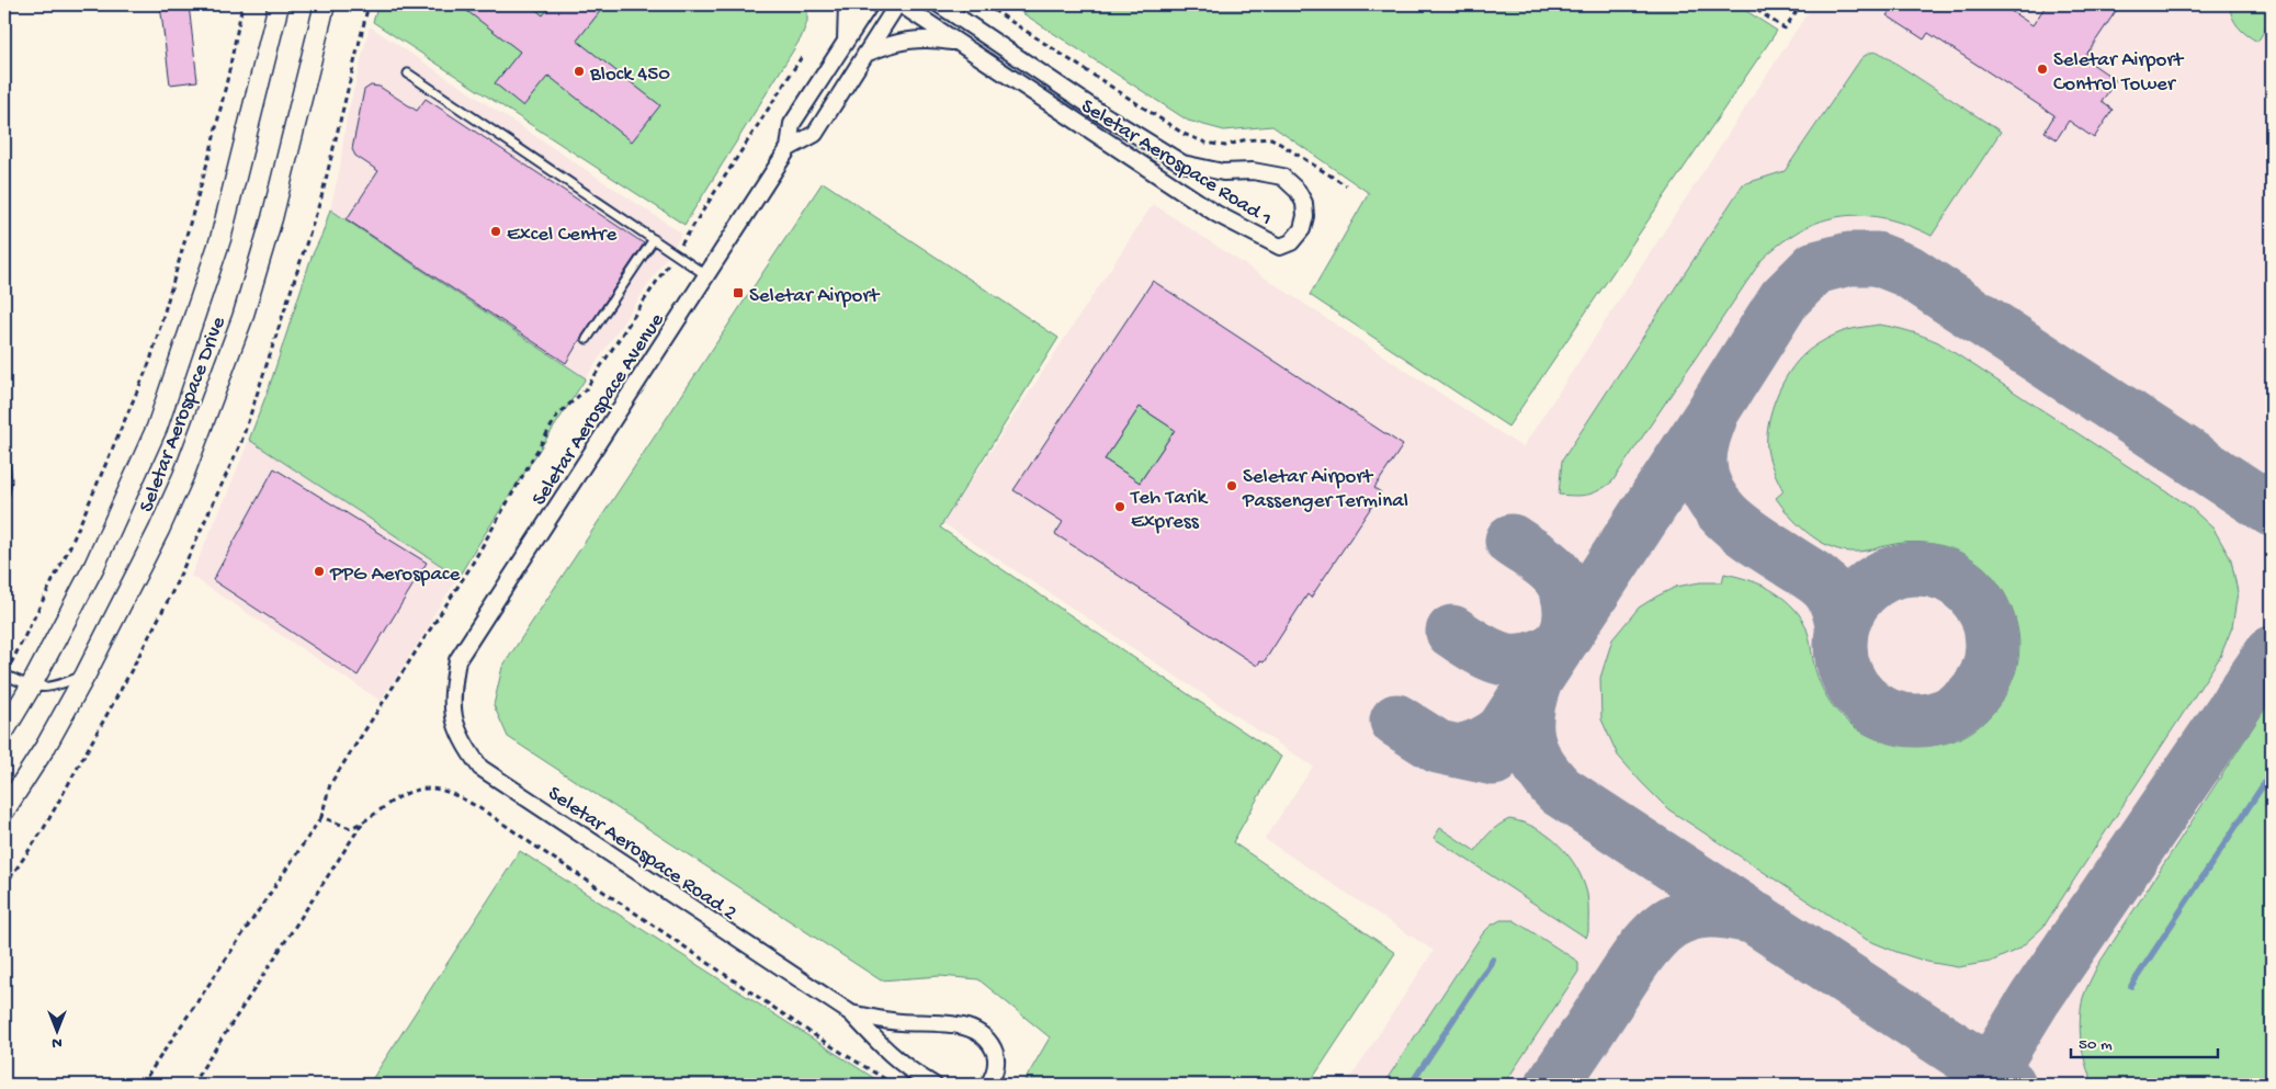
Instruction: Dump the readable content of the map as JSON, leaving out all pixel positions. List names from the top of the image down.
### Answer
{
  "streets": {
    "street": [
      "Seletar Aerospace Road 1",
      "Seletar Aerospace Avenue",
      "Seletar Aerospace Drive",
      "Seletar Aerospace Road 2"
    ]
  },
  "crossings": [
    ["Seletar Aerospace Road 1", "Seletar Aerospace Avenue"],
    ["Seletar Aerospace Avenue", "Seletar Aerospace Road 2"]
  ],
  "places": {
    "other": [
      "Seletar Airport Control Tower",
      "Block 450",
      "Excel Centre",
      "Seletar Airport Passenger Terminal",
      "Teh Tarik Express",
      "PPG Aerospace"
    ],
    "transit": ["Seletar Airport"]
  },
  "scale_bar": "50 m",
  "north": "bottom"
}
